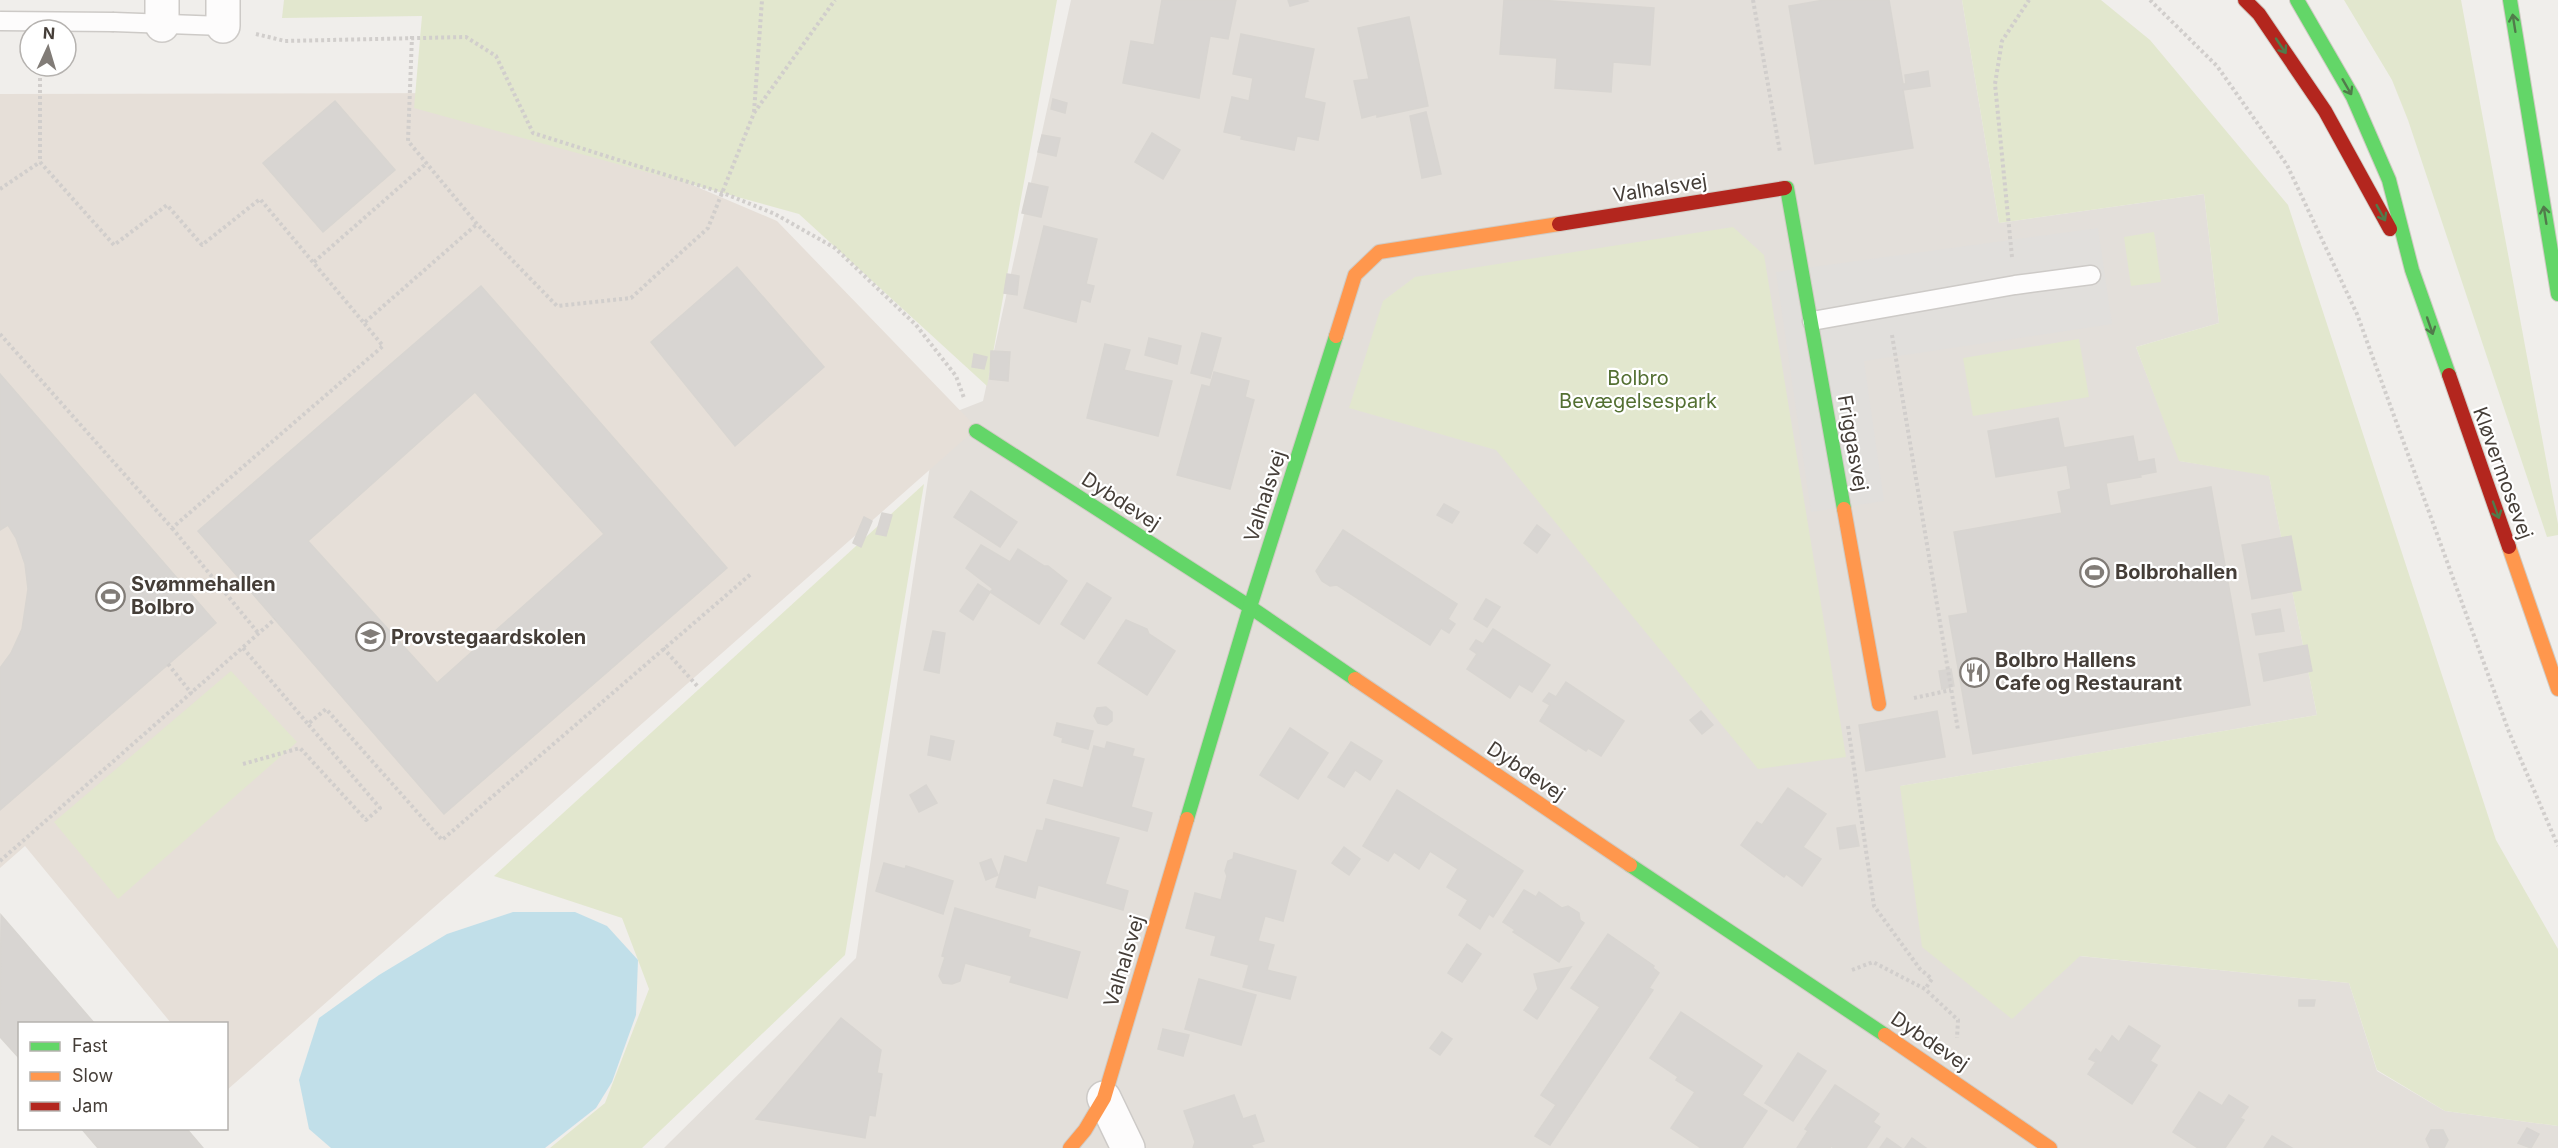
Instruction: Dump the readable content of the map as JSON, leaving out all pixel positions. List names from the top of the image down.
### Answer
{
  "streets": {
    "street": [
      "Valhalsvej",
      "Friggasvej",
      "Kløvermosevej",
      "Dybdevej"
    ]
  },
  "crossings": [
    ["Valhalsvej", "Friggasvej"],
    ["Valhalsvej", "Dybdevej"]
  ],
  "one_way": ["Kløvermosevej"],
  "parks": ["Bolbro Bevægelsespark"],
  "places": {
    "sports": ["Bolbrohallen", "Svømmehallen Bolbro"],
    "school or university": ["Provstegaardskolen"],
    "restaurant": ["Bolbro Hallens Cafe og Restaurant"]
  },
  "legend": ["Fast", "Slow", "Jam"],
  "north": "top"
}
